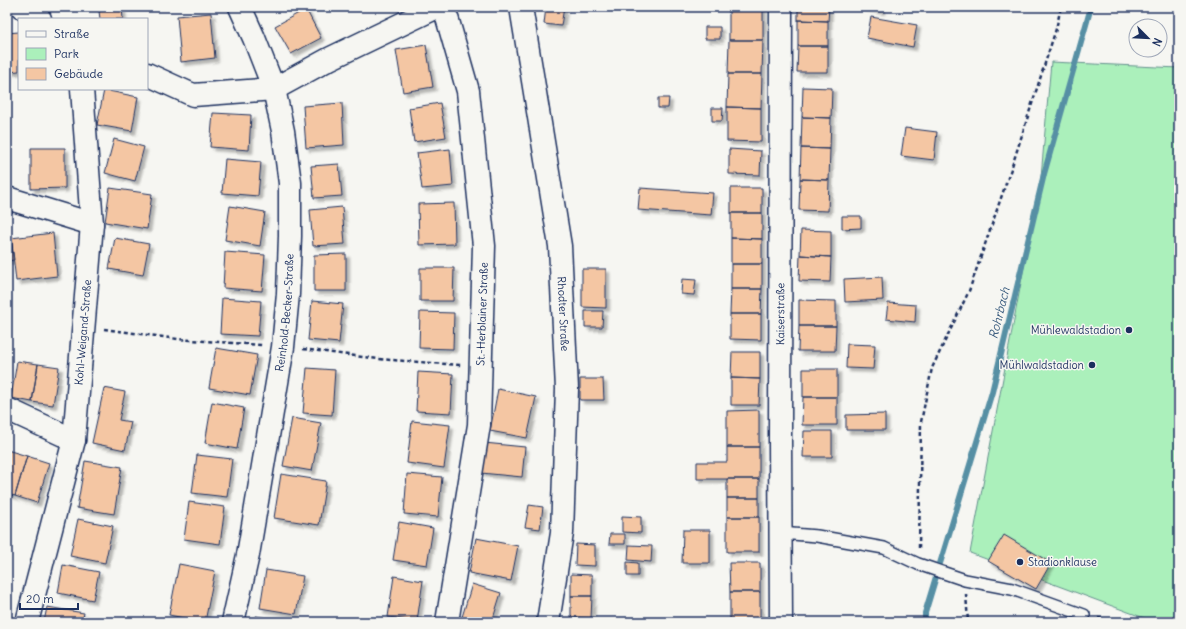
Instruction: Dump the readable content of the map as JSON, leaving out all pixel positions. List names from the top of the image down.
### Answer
{
  "streets": {
    "street": [
      "Reinhold-Becker-Straße",
      "St.-Herblainer Straße",
      "Rhodter Straße",
      "Kaiserstraße",
      "Kohl-Weigand-Straße"
    ]
  },
  "water": ["Rohrbach"],
  "places": ["Mühlewaldstadion", "Mühlwaldstadion", "Stadionklause"],
  "legend": ["Straße", "Park", "Gebäude"],
  "scale_bar": "20 m",
  "north": "bottom right"
}
